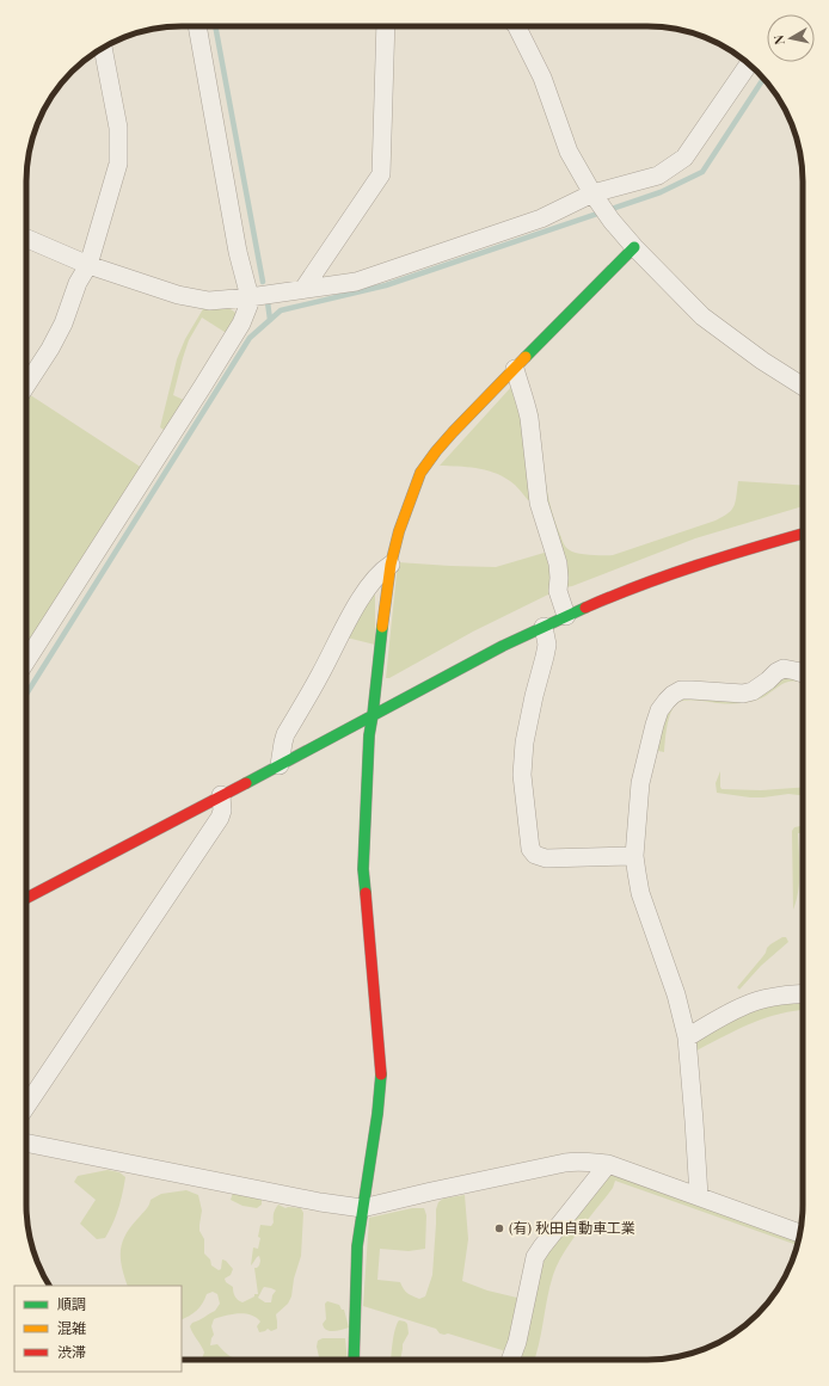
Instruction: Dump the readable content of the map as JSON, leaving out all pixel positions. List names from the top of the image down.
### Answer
{
  "places": ["(有) 秋田自動車工業"],
  "legend": ["順調", "混雑", "渋滞"],
  "north": "left"
}
